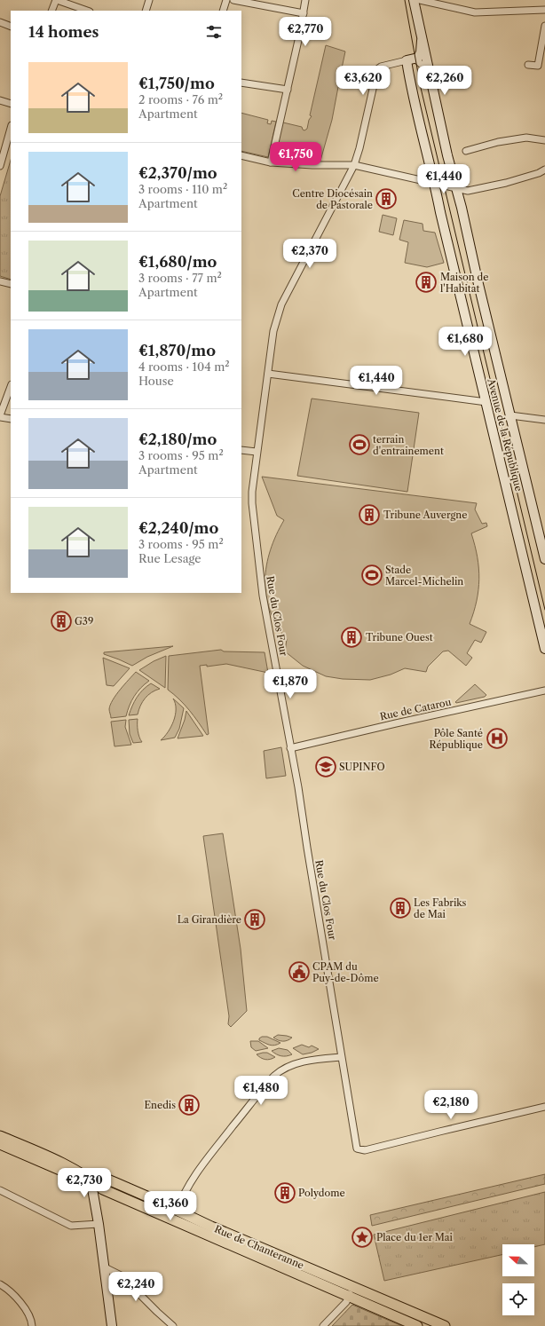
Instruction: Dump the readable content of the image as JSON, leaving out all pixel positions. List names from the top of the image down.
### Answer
{
  "streets": {
    "main road": ["Avenue de la République", "Rue de Chanteranne"],
    "street": ["Rue du Clos Four", "Rue de Catarou"]
  },
  "crossings": [
    ["Avenue de la République", "Rue du Clos Four"],
    ["Rue du Clos Four", "Rue de Catarou"]
  ],
  "places": {
    "building": [
      "Centre Diocésain de Pastorale",
      "Maison de l'Habitat",
      "Tribune Auvergne",
      "G39",
      "Tribune Ouest",
      "Les Fabriks de Mai",
      "La Girandière",
      "Enedis",
      "Polydome"
    ],
    "sports": ["terrain d'entrainement", "Stade Marcel-Michelin"],
    "hospital": ["Pôle Santé République"],
    "school or university": ["SUPINFO"],
    "public building": ["CPAM du Puy-de-Dôme"],
    "place": ["Place du 1er Mai"]
  },
  "north": "left",
  "page": {
    "heading": "14 homes",
    "price": [
      "€2,770",
      "€3,620",
      "€2,260",
      "€1,750",
      "€1,440",
      "€2,370",
      "€1,680",
      "€1,440",
      "€1,870",
      "€1,480",
      "€2,180",
      "€2,730",
      "€1,360",
      "€2,240"
    ],
    "list": [
      {
        "name": "€1,750/mo",
        "note": "2 rooms · 76 m² · Apartment"
      },
      {
        "name": "€2,370/mo",
        "note": "3 rooms · 110 m² · Apartment"
      },
      {
        "name": "€1,680/mo",
        "note": "3 rooms · 77 m² · Apartment"
      },
      {
        "name": "€1,870/mo",
        "note": "4 rooms · 104 m² · House"
      },
      {
        "name": "€2,180/mo",
        "note": "3 rooms · 95 m² · Apartment"
      },
      {
        "name": "€2,240/mo",
        "note": "3 rooms · 95 m² · Rue Lesage"
      }
    ]
  }
}
